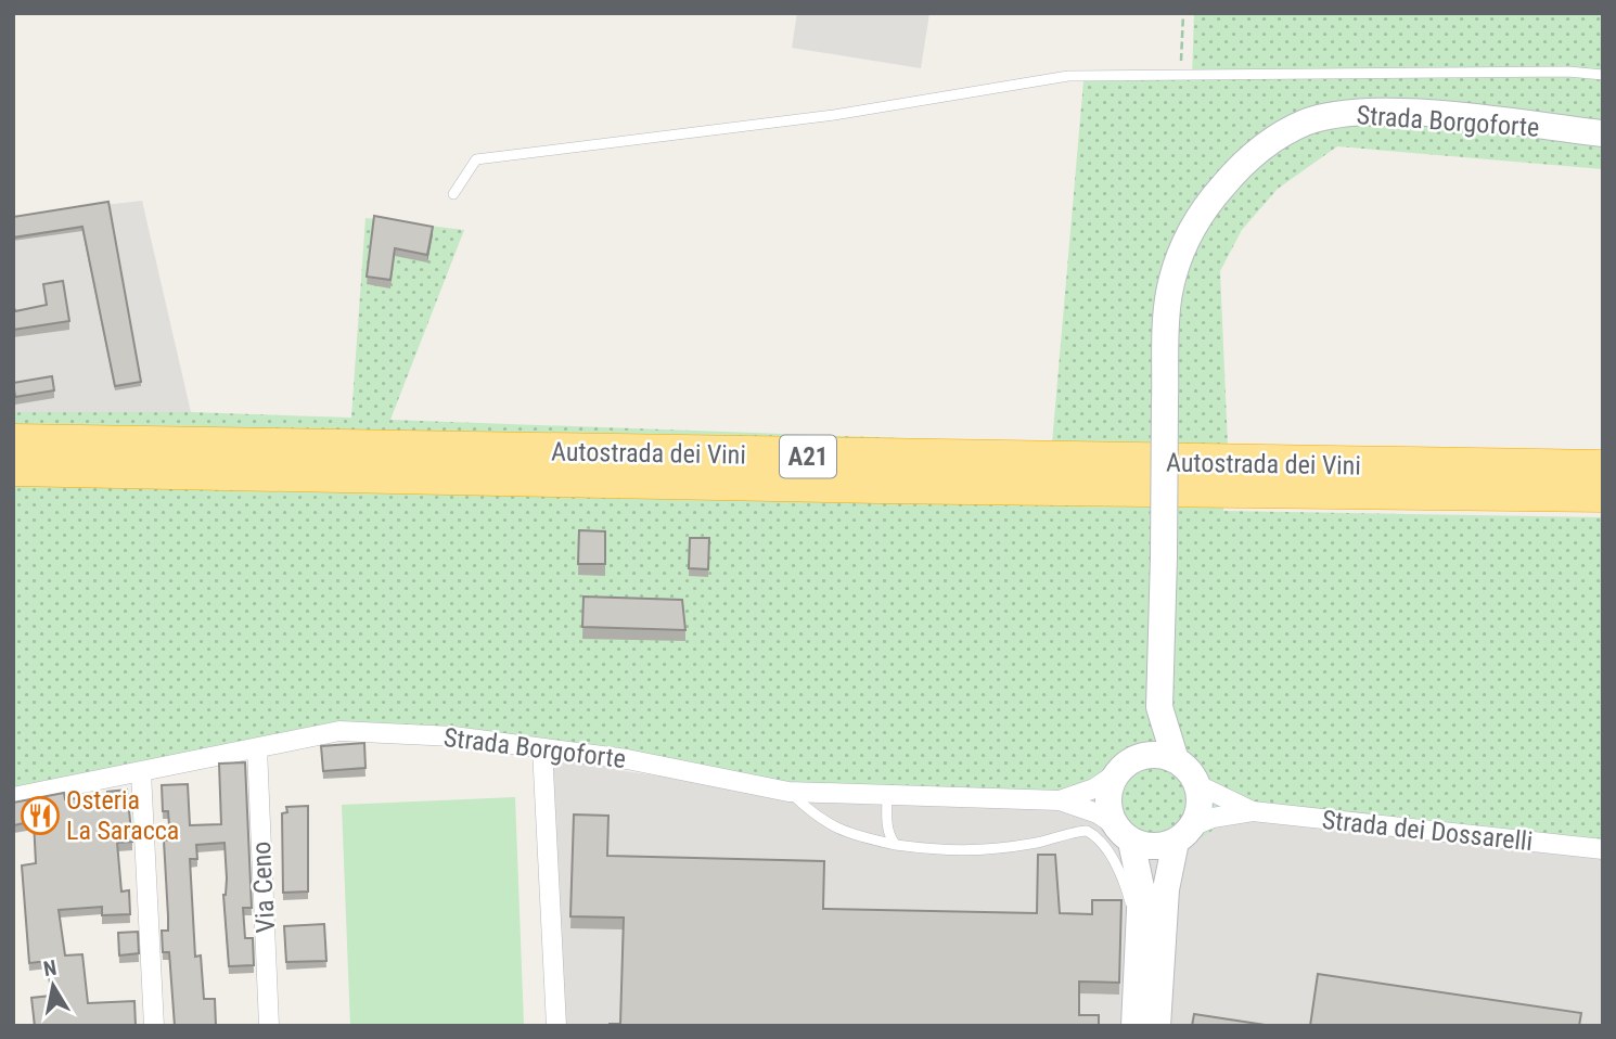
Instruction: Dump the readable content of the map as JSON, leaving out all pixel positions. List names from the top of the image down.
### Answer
{
  "streets": {
    "highway": ["Autostrada dei Vini", "A21"],
    "main road": ["Strada Borgoforte"],
    "street": ["Strada dei Dossarelli", "Via Ceno"]
  },
  "crossings": [
    ["Strada Borgoforte", "Strada dei Dossarelli"],
    ["Strada Borgoforte", "Via Ceno"]
  ],
  "places": {
    "restaurant": ["Osteria La Saracca"]
  },
  "north": "top"
}
